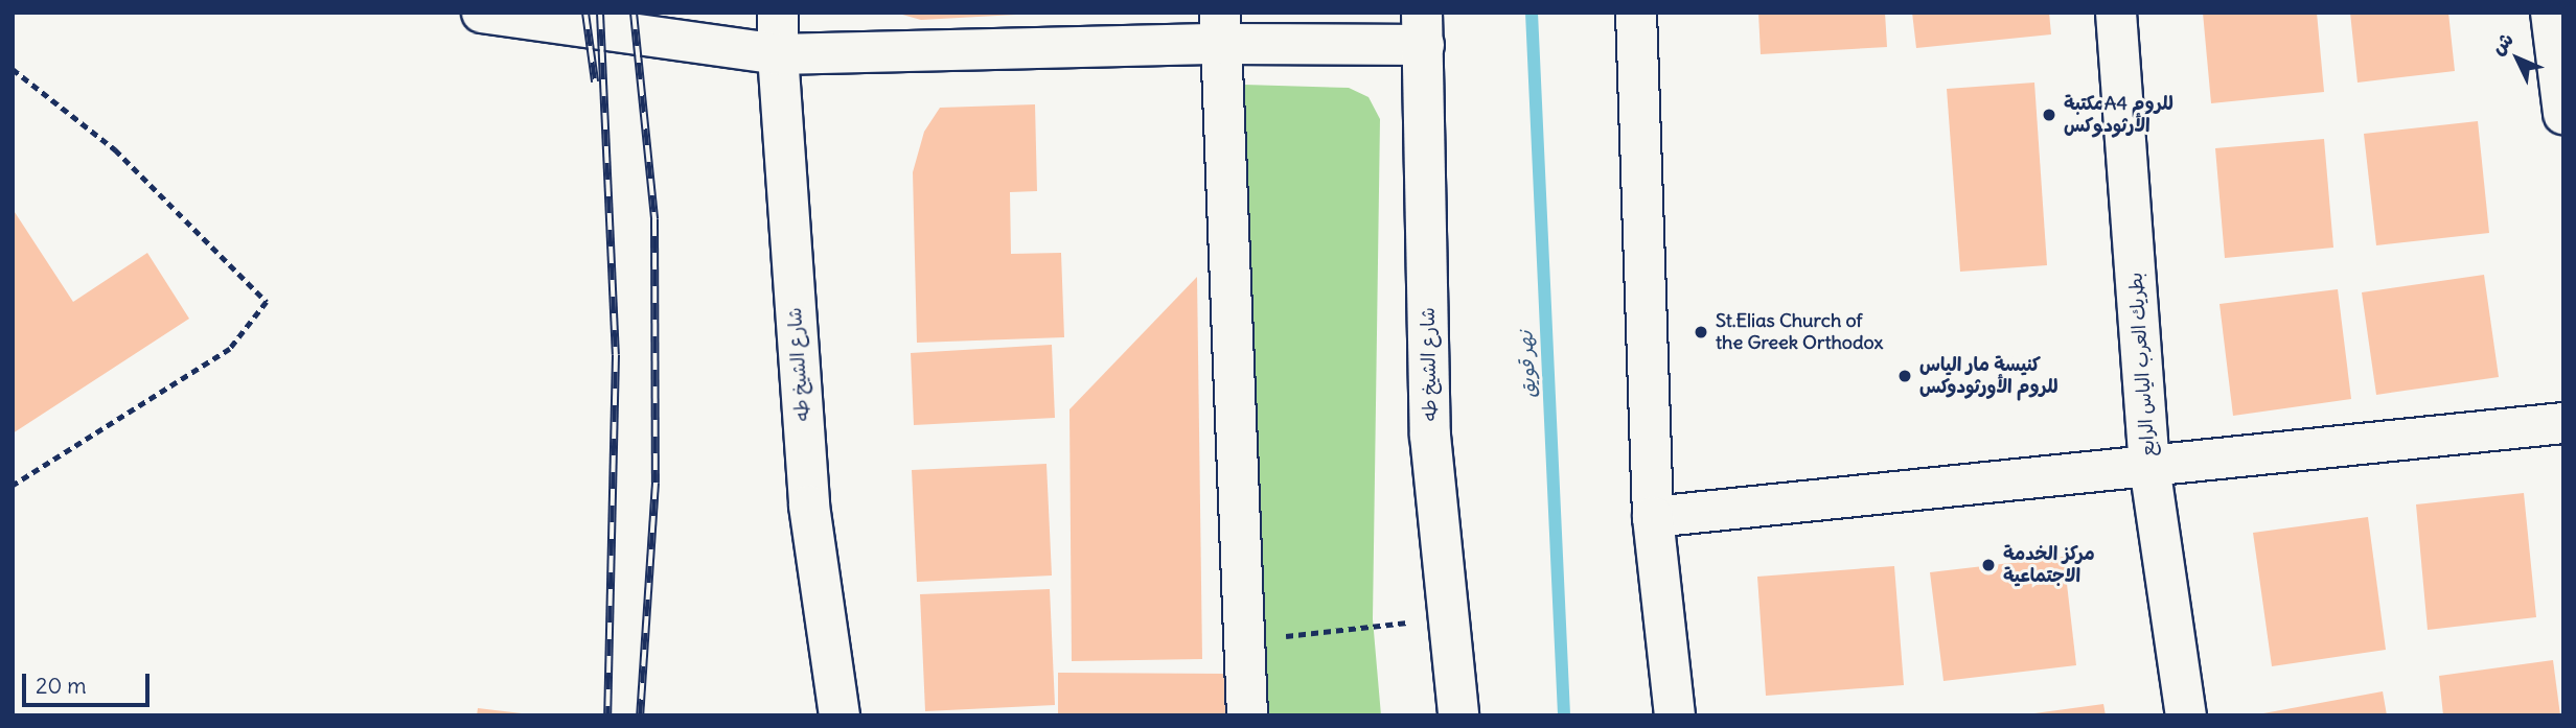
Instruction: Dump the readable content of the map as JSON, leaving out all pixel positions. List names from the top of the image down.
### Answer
{
  "streets": {
    "street": ["شارع الشيخ طه", "بطريك العرب الياس الرابع"]
  },
  "water": ["نهر قويق"],
  "places": [
    "مكتبةA4 للروم الأرثودوكس",
    "St.Elias Church of the Greek Orthodox",
    "كنيسة مار الياس للروم الأورثودوكس",
    "مركز الخدمة الاجتماعية"
  ],
  "scale_bar": "20 m",
  "north": "top left"
}
